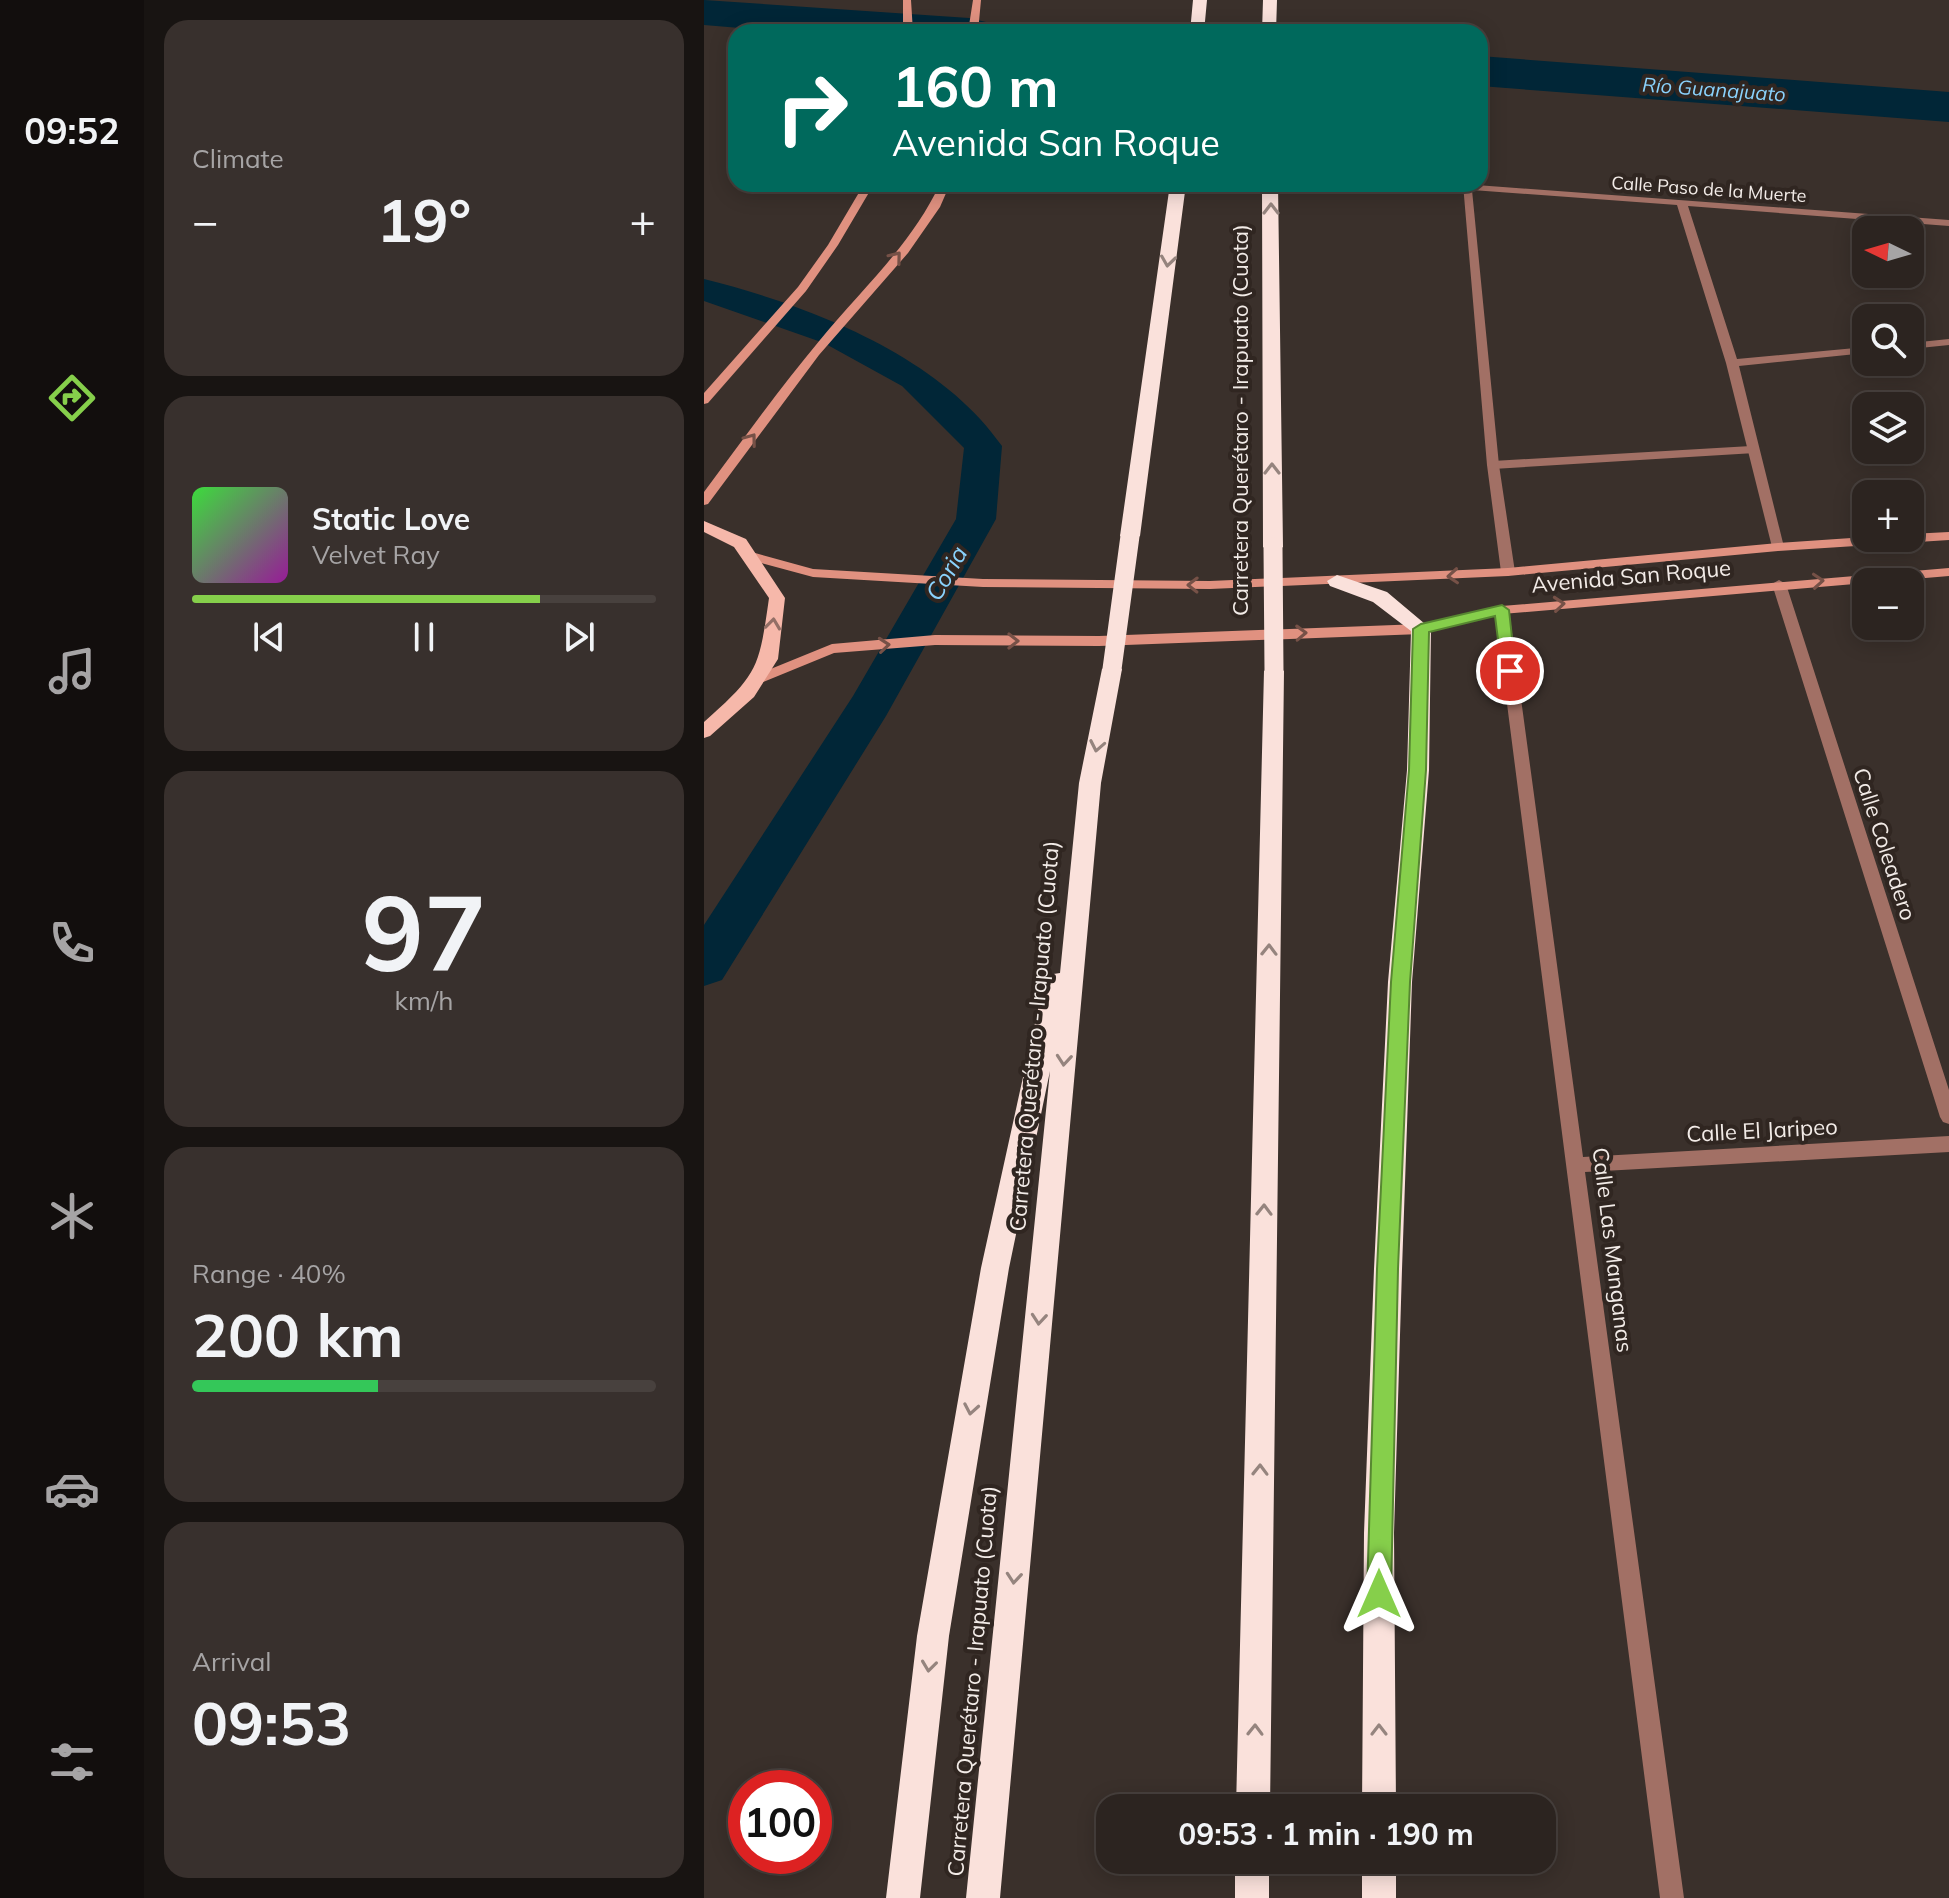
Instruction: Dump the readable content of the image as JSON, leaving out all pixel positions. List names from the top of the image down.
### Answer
{
  "streets": {
    "highway": ["Carretera Querétaro - Irapuato (Cuota)"],
    "street": [
      "Calle Paso de la Muerte",
      "Avenida San Roque",
      "Calle Coleadero",
      "Calle El Jaripeo",
      "Calle Las Manganas"
    ]
  },
  "crossings": [
    ["Avenida San Roque", "Calle Coleadero"],
    ["Avenida San Roque", "Calle Las Manganas"],
    ["Calle El Jaripeo", "Calle Las Manganas"]
  ],
  "water": ["Río Guanajuato", "Coria"],
  "north": "left",
  "page": {
    "tabs": "09:52",
    "tile": [
      "Climate",
      ["97", "km/h"],
      ["Range · 40%", "200 km"],
      ["Arrival", "09:53"]
    ],
    "turn": ["160 m", "Avenida San Roque"],
    "heat": ["−", "19°", "+"],
    "map_buttons": ["+", "−"],
    "song": ["Static Love", "Velvet Ray"],
    "limit": "100",
    "trip": "09:53 · 1 min · 190 m"
  }
}
